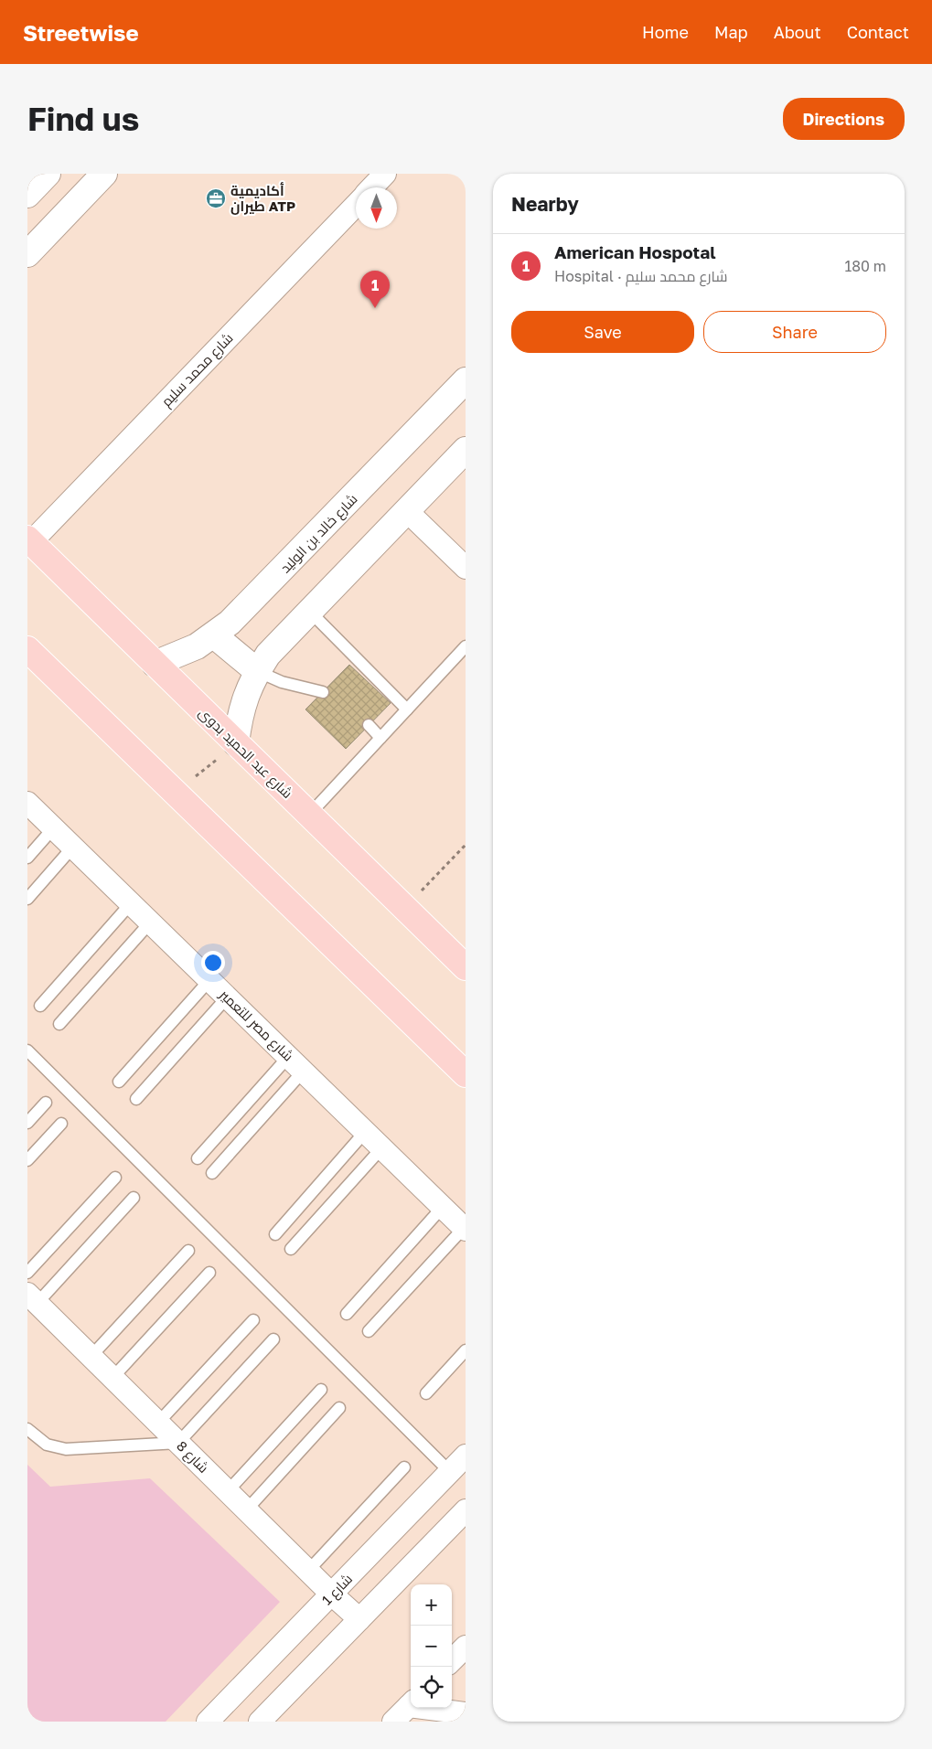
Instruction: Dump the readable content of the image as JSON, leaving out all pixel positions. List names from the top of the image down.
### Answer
{
  "streets": {
    "main road": ["شارع عبد الحميد بدوى"],
    "street": [
      "شارع محمد سليم",
      "شارع خالد بن الوليد",
      "شارع مصر للتعمير",
      "شارع 8",
      "شارع 1"
    ]
  },
  "crossings": [
    ["شارع محمد سليم", "شارع عبد الحميد بدوى"],
    ["شارع خالد بن الوليد", "شارع عبد الحميد بدوى"],
    ["شارع 8", "شارع 1"]
  ],
  "places": {
    "office": ["أكاديمية طيران ATP"]
  },
  "north": "bottom",
  "page": {
    "header": "Streetwise",
    "nav": [
      "Home",
      "Map",
      "About",
      "Contact"
    ],
    "buttons": [
      "Directions",
      ["Save", "Share"]
    ],
    "title": "Find us",
    "heading": "Nearby",
    "list": [
      {
        "mark": "1",
        "name": "American Hospotal",
        "note": "Hospital · شارع محمد سليم",
        "value": "180 m"
      }
    ],
    "pins": "1",
    "map_buttons": ["+", "−"]
  }
}
